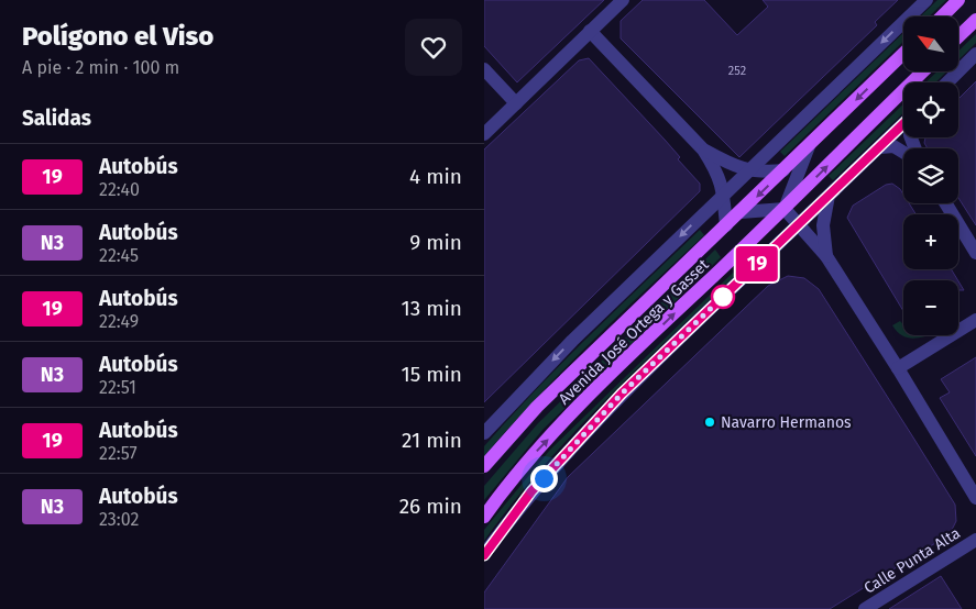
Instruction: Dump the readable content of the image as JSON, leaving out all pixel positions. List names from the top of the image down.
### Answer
{
  "streets": {
    "main road": ["Avenida José Ortega y Gasset"],
    "street": ["Calle Punta Alta"]
  },
  "places": ["Navarro Hermanos"],
  "lines": ["bus line 19"],
  "house_numbers": ["252"],
  "north": "top left",
  "page": {
    "heading": [
      ["Polígono el Viso", "A pie · 2 min · 100 m"],
      "Salidas"
    ],
    "on_map": "19",
    "map_buttons": ["+", "−"],
    "list": [
      {
        "mark": "19",
        "name": "Autobús",
        "note": "22:40",
        "value": "4 min"
      },
      {
        "mark": "N3",
        "name": "Autobús",
        "note": "22:45",
        "value": "9 min"
      },
      {
        "mark": "19",
        "name": "Autobús",
        "note": "22:49",
        "value": "13 min"
      },
      {
        "mark": "N3",
        "name": "Autobús",
        "note": "22:51",
        "value": "15 min"
      },
      {
        "mark": "19",
        "name": "Autobús",
        "note": "22:57",
        "value": "21 min"
      },
      {
        "mark": "N3",
        "name": "Autobús",
        "note": "23:02",
        "value": "26 min"
      }
    ]
  }
}
